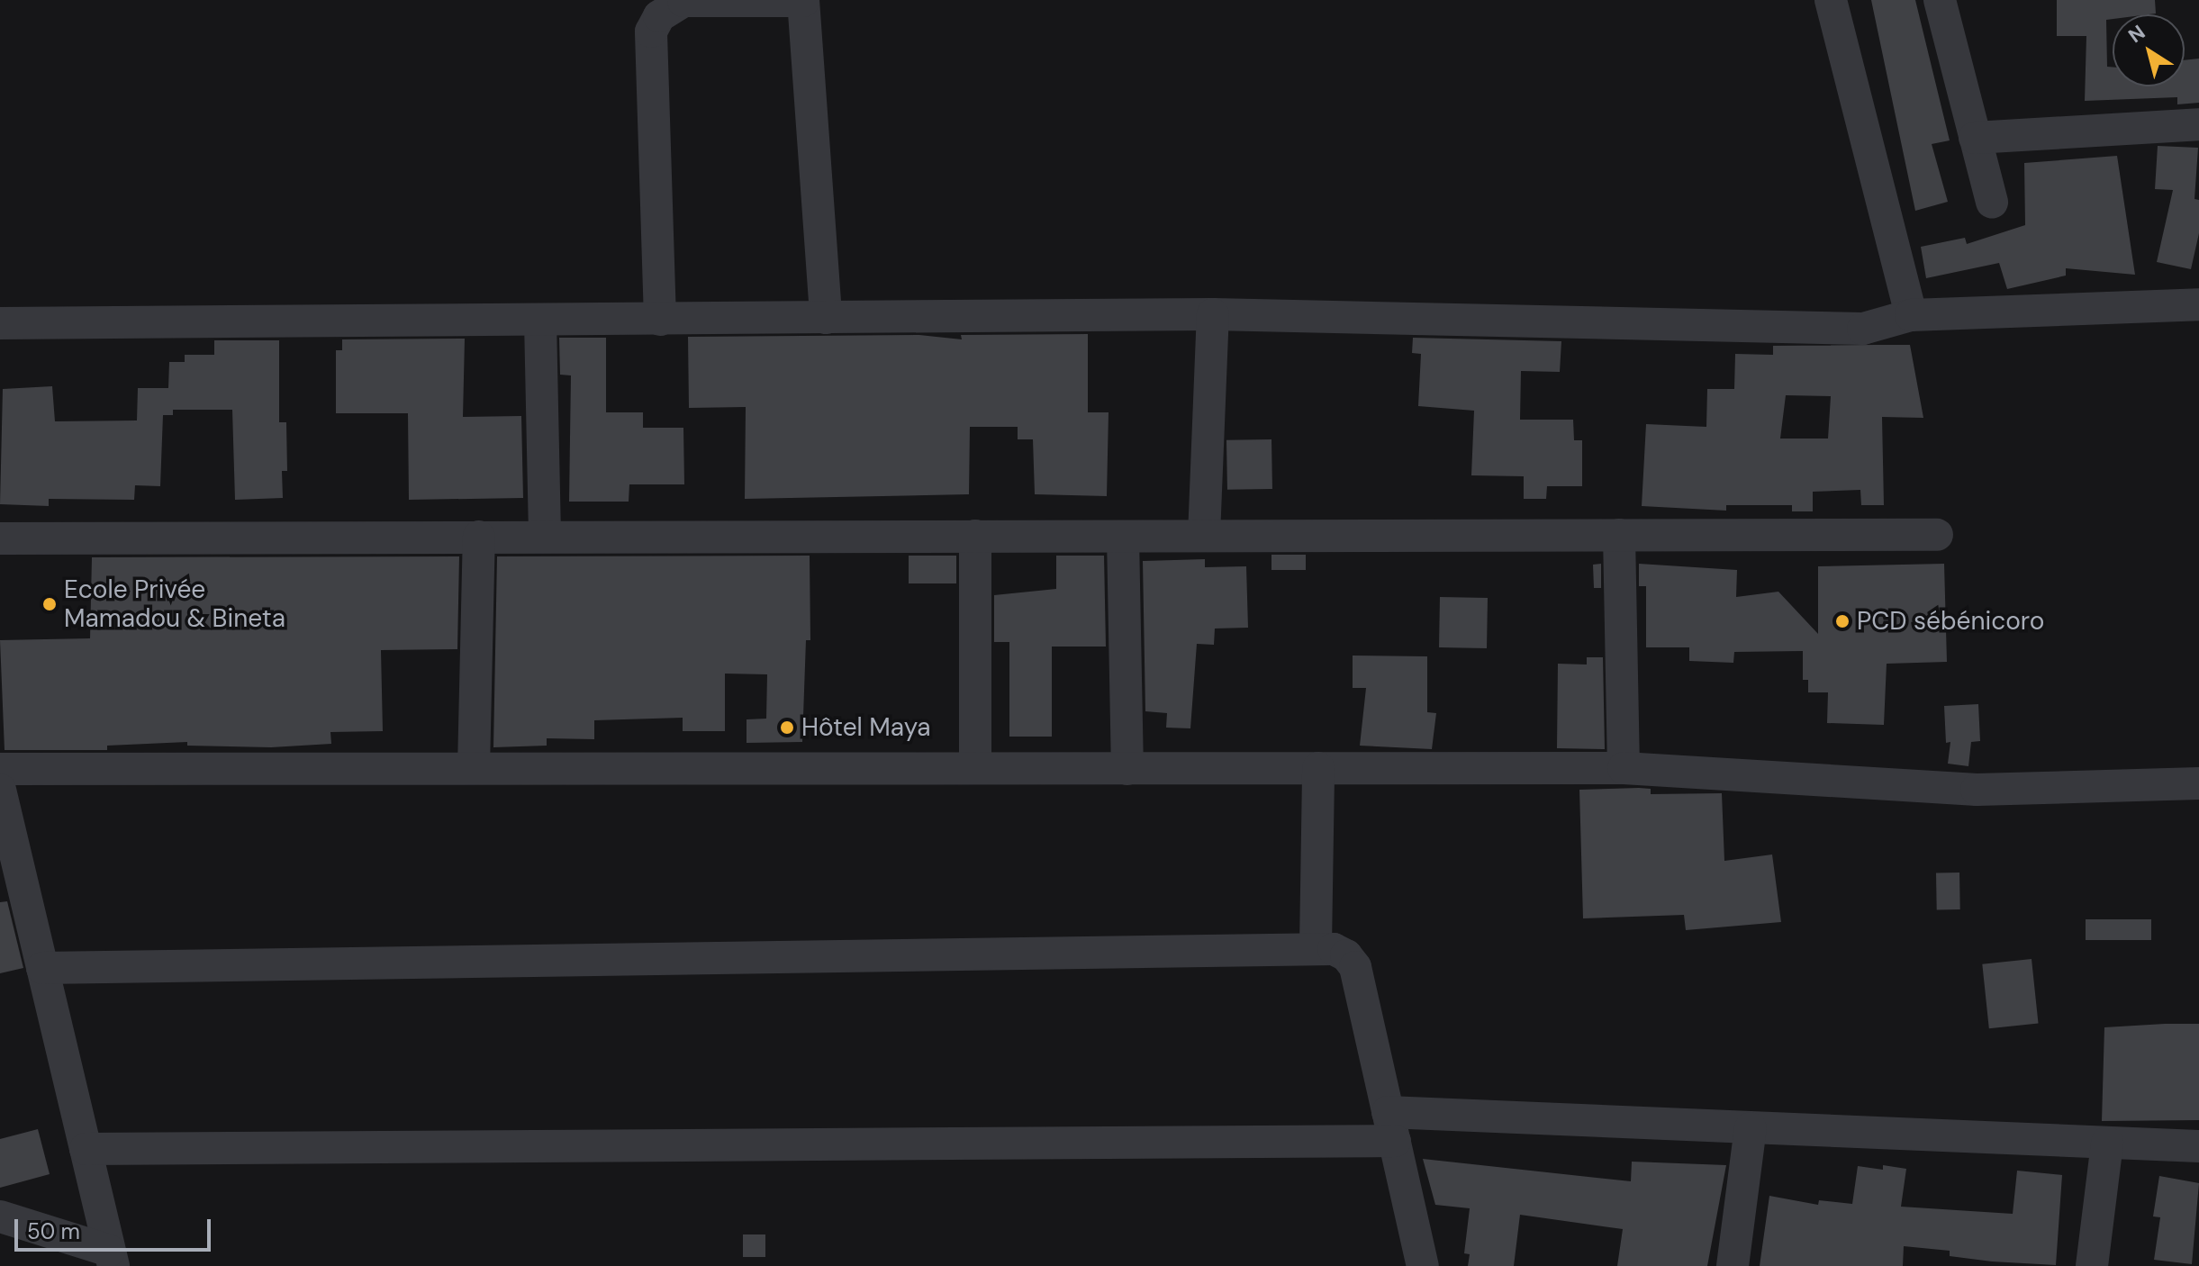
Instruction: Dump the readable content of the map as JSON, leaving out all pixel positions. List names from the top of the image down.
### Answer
{
  "places": ["Ecole Privée Mamadou & Bineta", "PCD sébénicoro", "Hôtel Maya"],
  "scale_bar": "50 m",
  "north": "top left"
}
